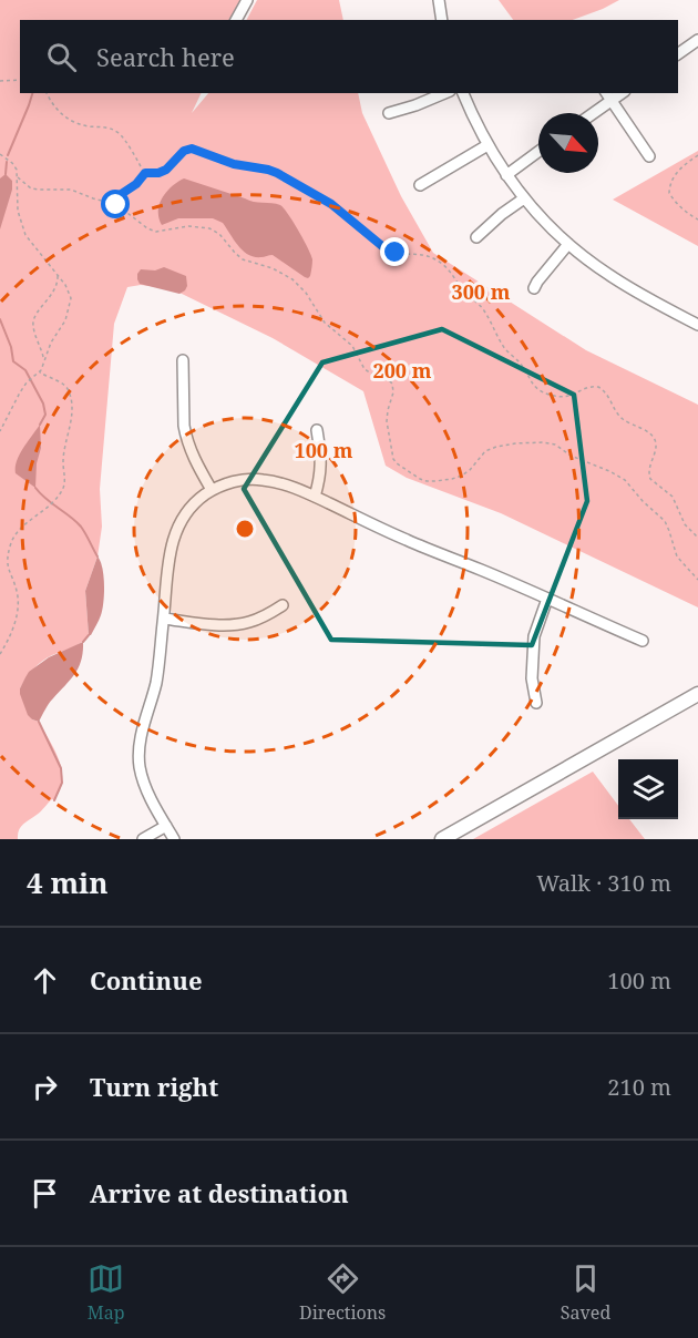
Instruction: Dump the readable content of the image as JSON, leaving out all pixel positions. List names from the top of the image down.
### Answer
{
  "north": "bottom right",
  "page": {
    "search": "Search here",
    "heading": ["4 min", "Walk · 310 m"],
    "list": [
      ["Continue", "100 m"],
      ["Turn right", "210 m"],
      "Arrive at destination"
    ],
    "nav": ["Map", "Directions", "Saved"]
  },
  "rings": ["300 m", "200 m", "100 m"]
}
